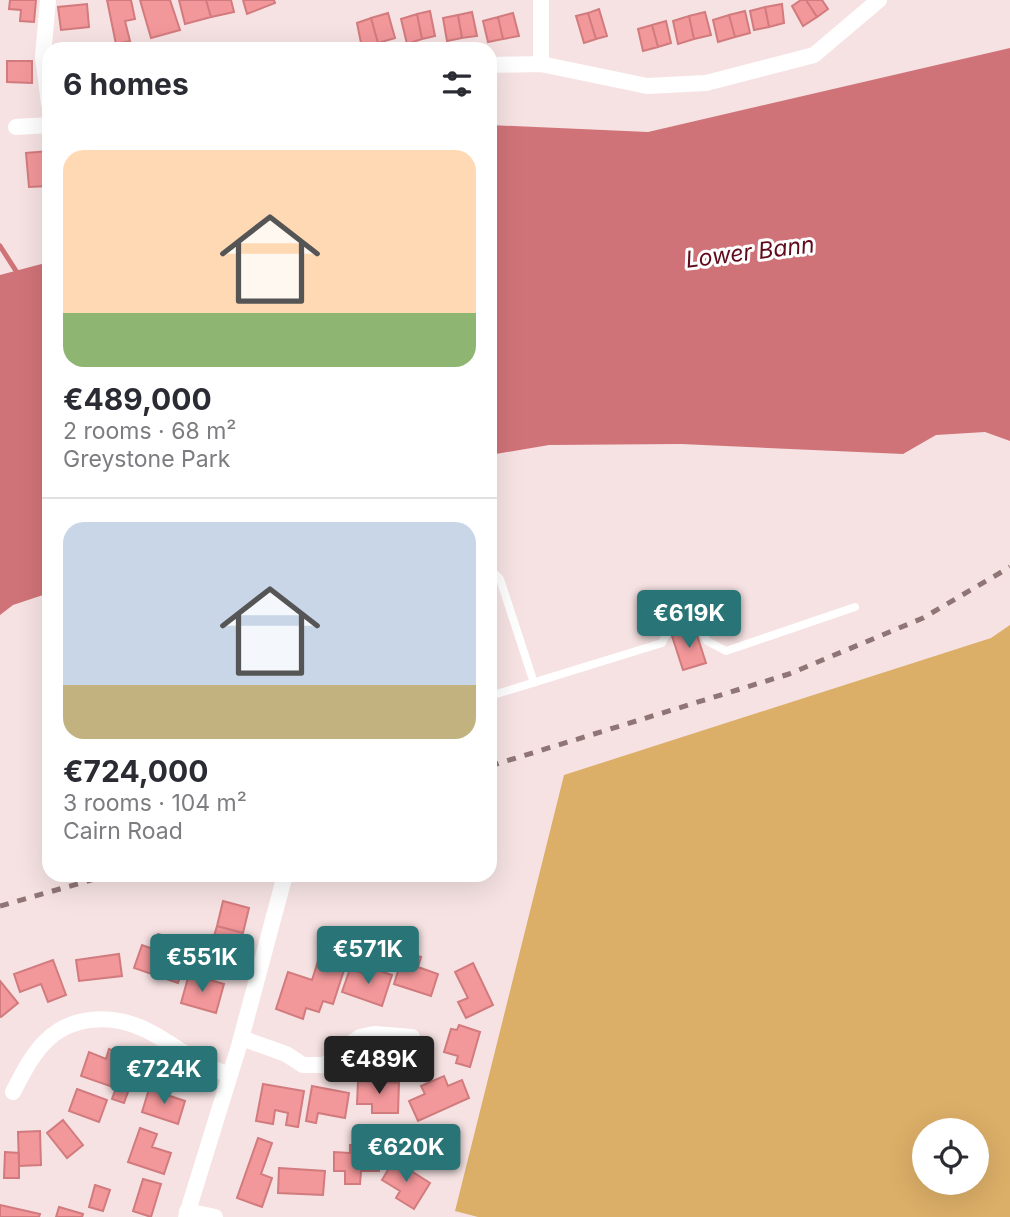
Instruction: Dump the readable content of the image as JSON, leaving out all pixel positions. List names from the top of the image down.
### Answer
{
  "water": ["Lower Bann"],
  "page": {
    "heading": "6 homes",
    "list": [
      {
        "name": "€489,000",
        "note": "2 rooms · 68 m² · Greystone Park"
      },
      {
        "name": "€724,000",
        "note": "3 rooms · 104 m² · Cairn Road"
      }
    ],
    "price": [
      "€619K",
      "€571K",
      "€551K",
      "€489K",
      "€724K",
      "€620K"
    ]
  }
}
